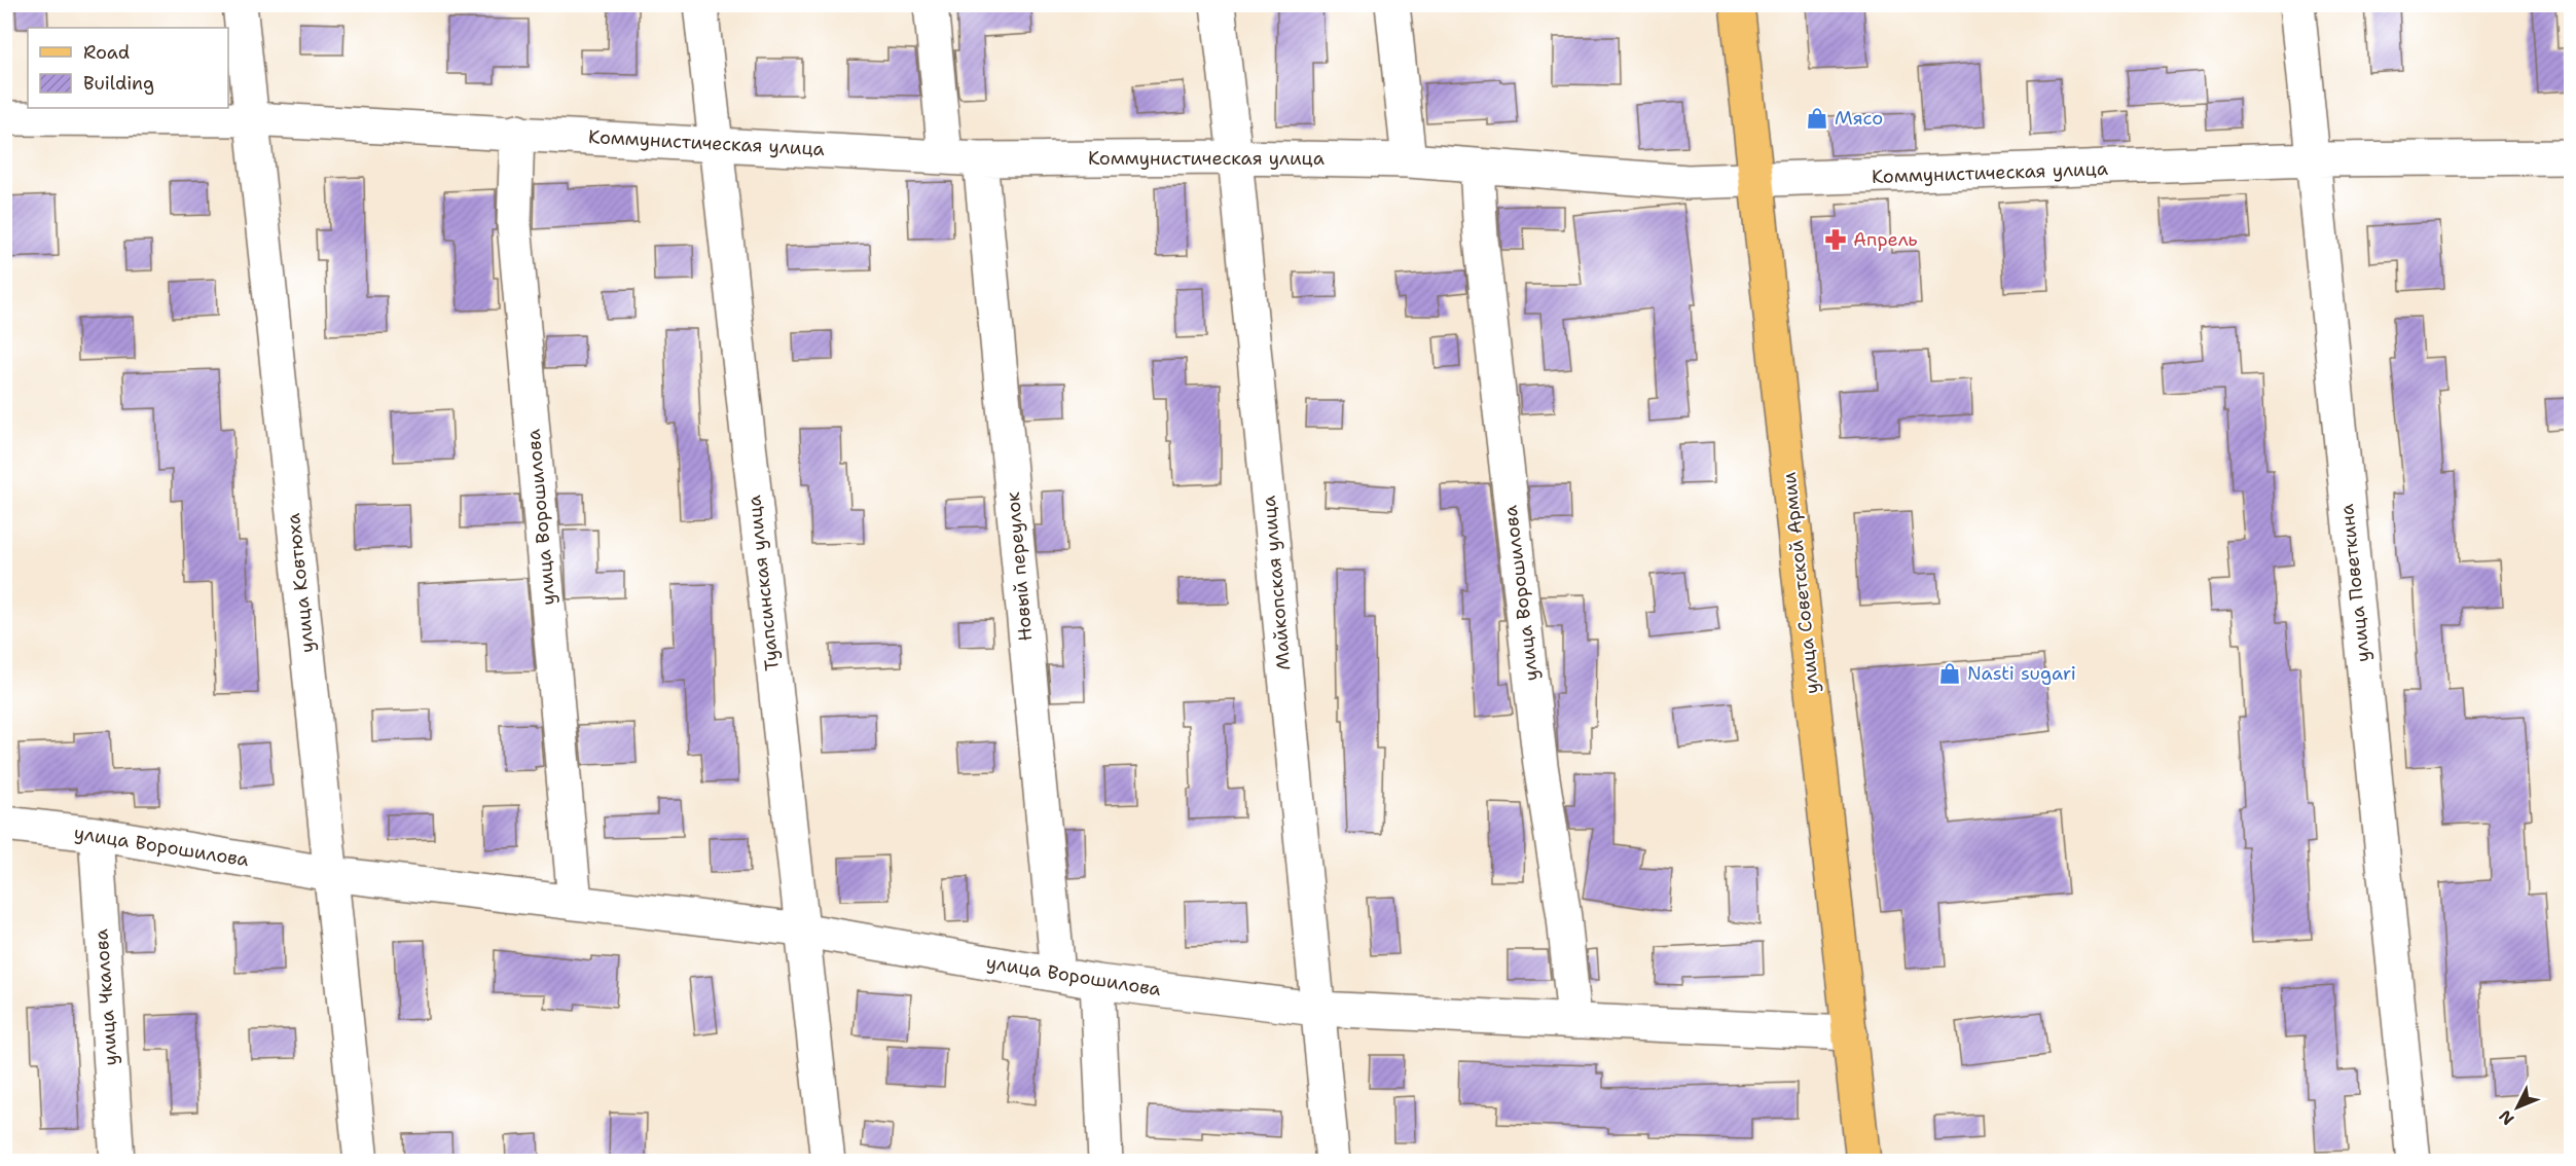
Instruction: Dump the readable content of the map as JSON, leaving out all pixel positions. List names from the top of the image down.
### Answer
{
  "streets": {
    "main road": ["улица Советской Армии"],
    "street": [
      "Коммунистическая улица",
      "улица Ворошилова",
      "Новый переулок",
      "улица Ковтюха",
      "Туапсинская улица",
      "Майкопская улица",
      "улица Поветкина",
      "улица Чкалова"
    ]
  },
  "crossings": [
    ["Коммунистическая улица", "улица Ворошилова"],
    ["Коммунистическая улица", "Новый переулок"],
    ["Коммунистическая улица", "улица Ковтюха"],
    ["Коммунистическая улица", "Туапсинская улица"],
    ["Коммунистическая улица", "Майкопская улица"],
    ["Коммунистическая улица", "улица Советской Армии"],
    ["Коммунистическая улица", "улица Поветкина"],
    ["улица Ворошилова", "Новый переулок"],
    ["улица Ворошилова", "улица Ковтюха"],
    ["улица Ворошилова", "Туапсинская улица"],
    ["улица Ворошилова", "Майкопская улица"],
    ["улица Ворошилова", "улица Советской Армии"],
    ["улица Ворошилова", "улица Чкалова"]
  ],
  "places": {
    "shop": ["Мясо", "Nasti sugari"],
    "pharmacy": ["Апрель"]
  },
  "legend": ["Road", "Building"],
  "north": "bottom left"
}
